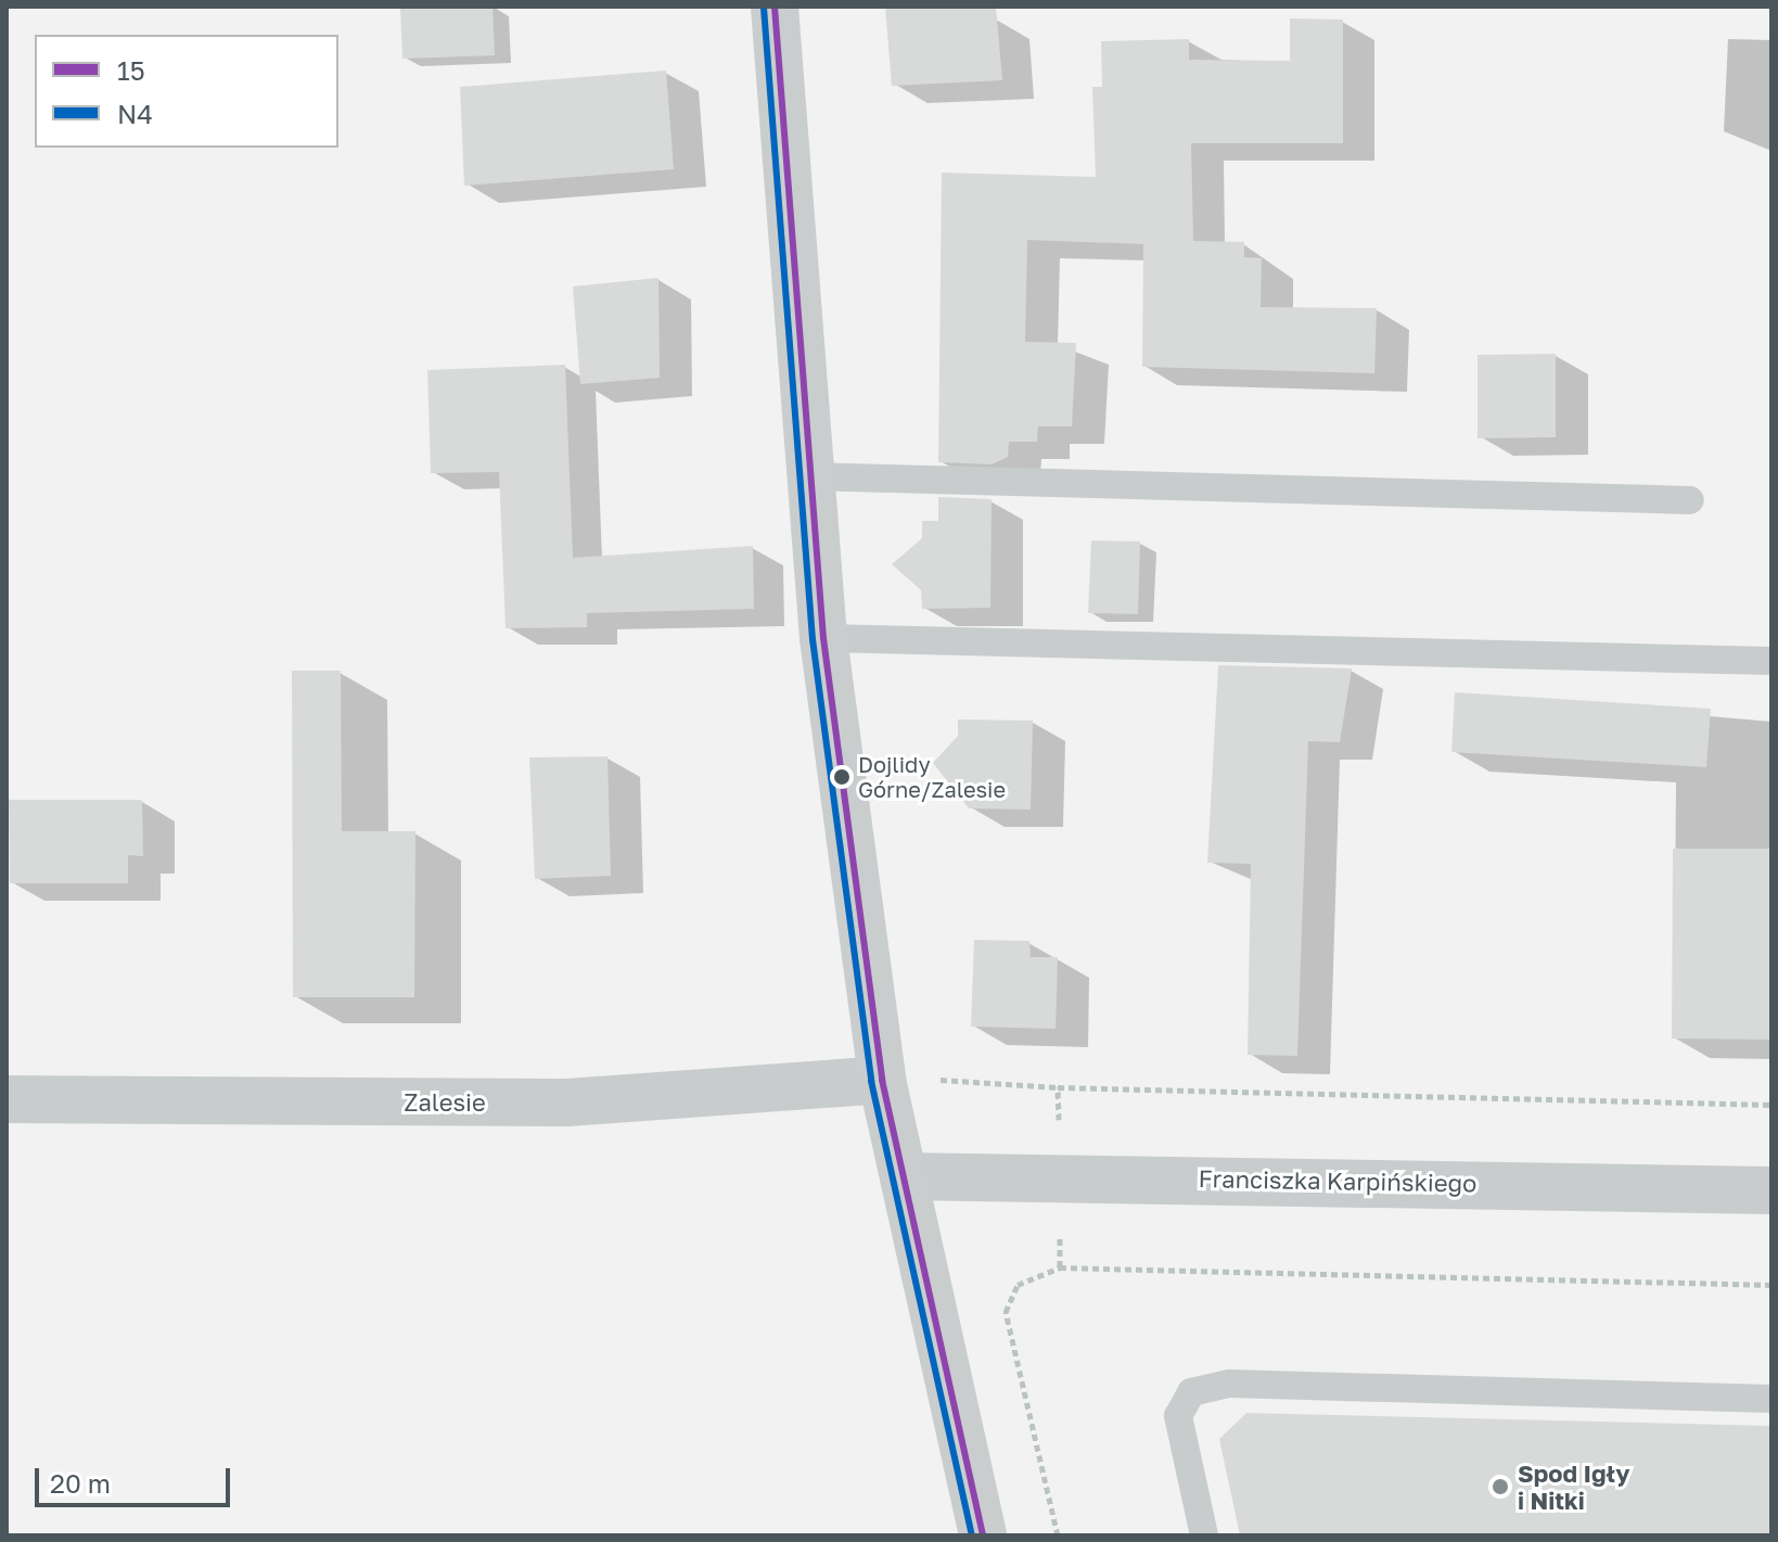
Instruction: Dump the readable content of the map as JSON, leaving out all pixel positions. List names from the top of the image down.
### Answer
{
  "streets": {
    "street": ["Zalesie", "Franciszka Karpińskiego"]
  },
  "places": ["Dojlidy Górne/Zalesie", "Spod Igły i Nitki"],
  "lines": ["transit line 15", "transit line N4"],
  "legend": ["15", "N4"],
  "scale_bar": "20 m"
}
